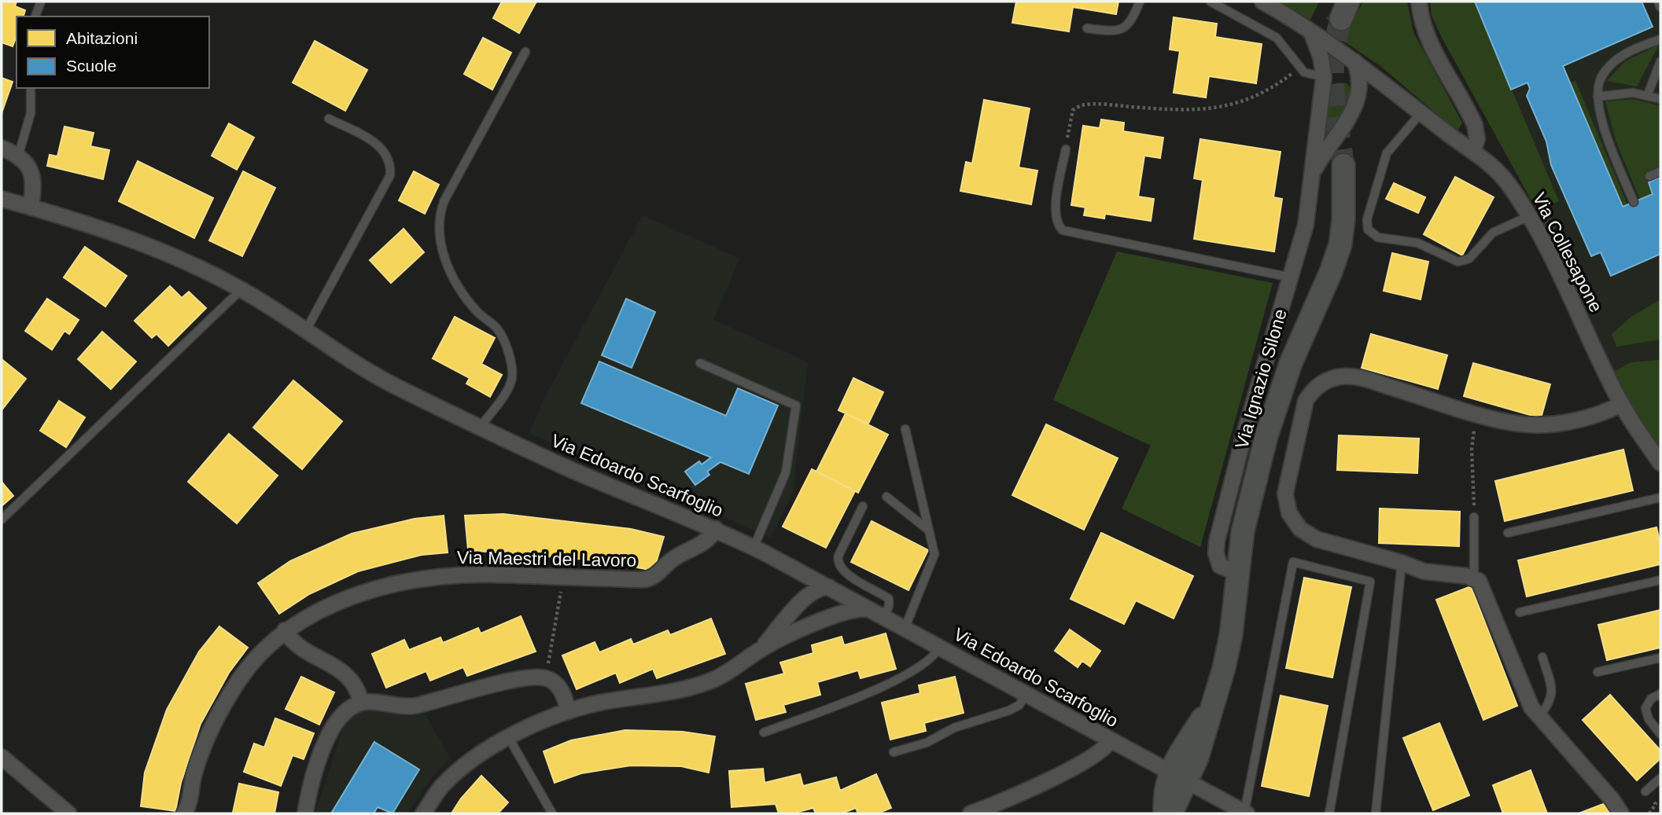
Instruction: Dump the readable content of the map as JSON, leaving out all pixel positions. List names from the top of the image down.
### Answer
{
  "streets": {
    "street": [
      "Via Collesapone",
      "Via Ignazio Silone",
      "Via Edoardo Scarfoglio",
      "Via Maestri del Lavoro"
    ]
  },
  "crossings": [
    ["Via Collesapone", "Via Ignazio Silone"],
    ["Via Ignazio Silone", "Via Edoardo Scarfoglio"],
    ["Via Edoardo Scarfoglio", "Via Maestri del Lavoro"]
  ],
  "legend": ["Abitazioni", "Scuole"]
}
